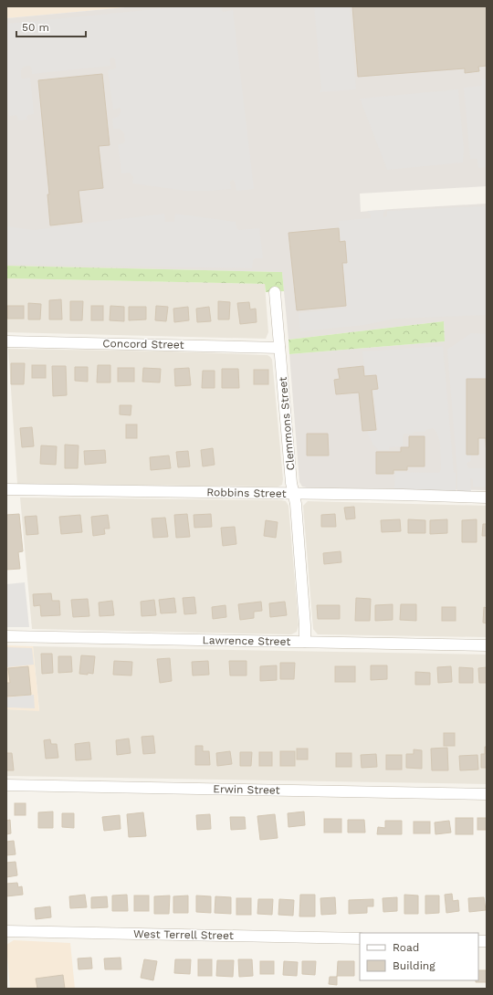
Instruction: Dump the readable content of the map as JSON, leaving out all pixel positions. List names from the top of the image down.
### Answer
{
  "streets": {
    "street": [
      "Concord Street",
      "Clemmons Street",
      "Robbins Street",
      "Lawrence Street",
      "Erwin Street",
      "West Terrell Street"
    ]
  },
  "crossings": [
    ["Concord Street", "Clemmons Street"],
    ["Clemmons Street", "Robbins Street"],
    ["Clemmons Street", "Lawrence Street"]
  ],
  "legend": ["Road", "Building"],
  "scale_bar": "50 m"
}
